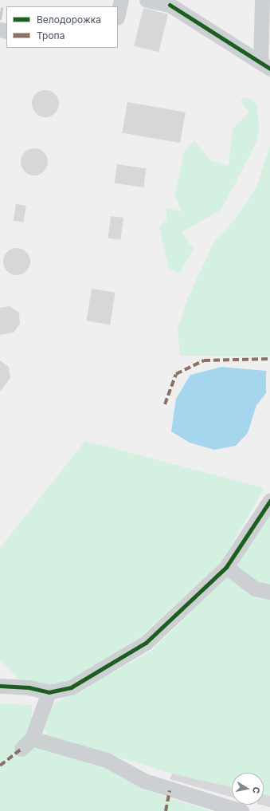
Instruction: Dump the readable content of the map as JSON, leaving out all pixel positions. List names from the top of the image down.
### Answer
{
  "legend": ["Велодорожка", "Тропа"],
  "north": "right"
}
